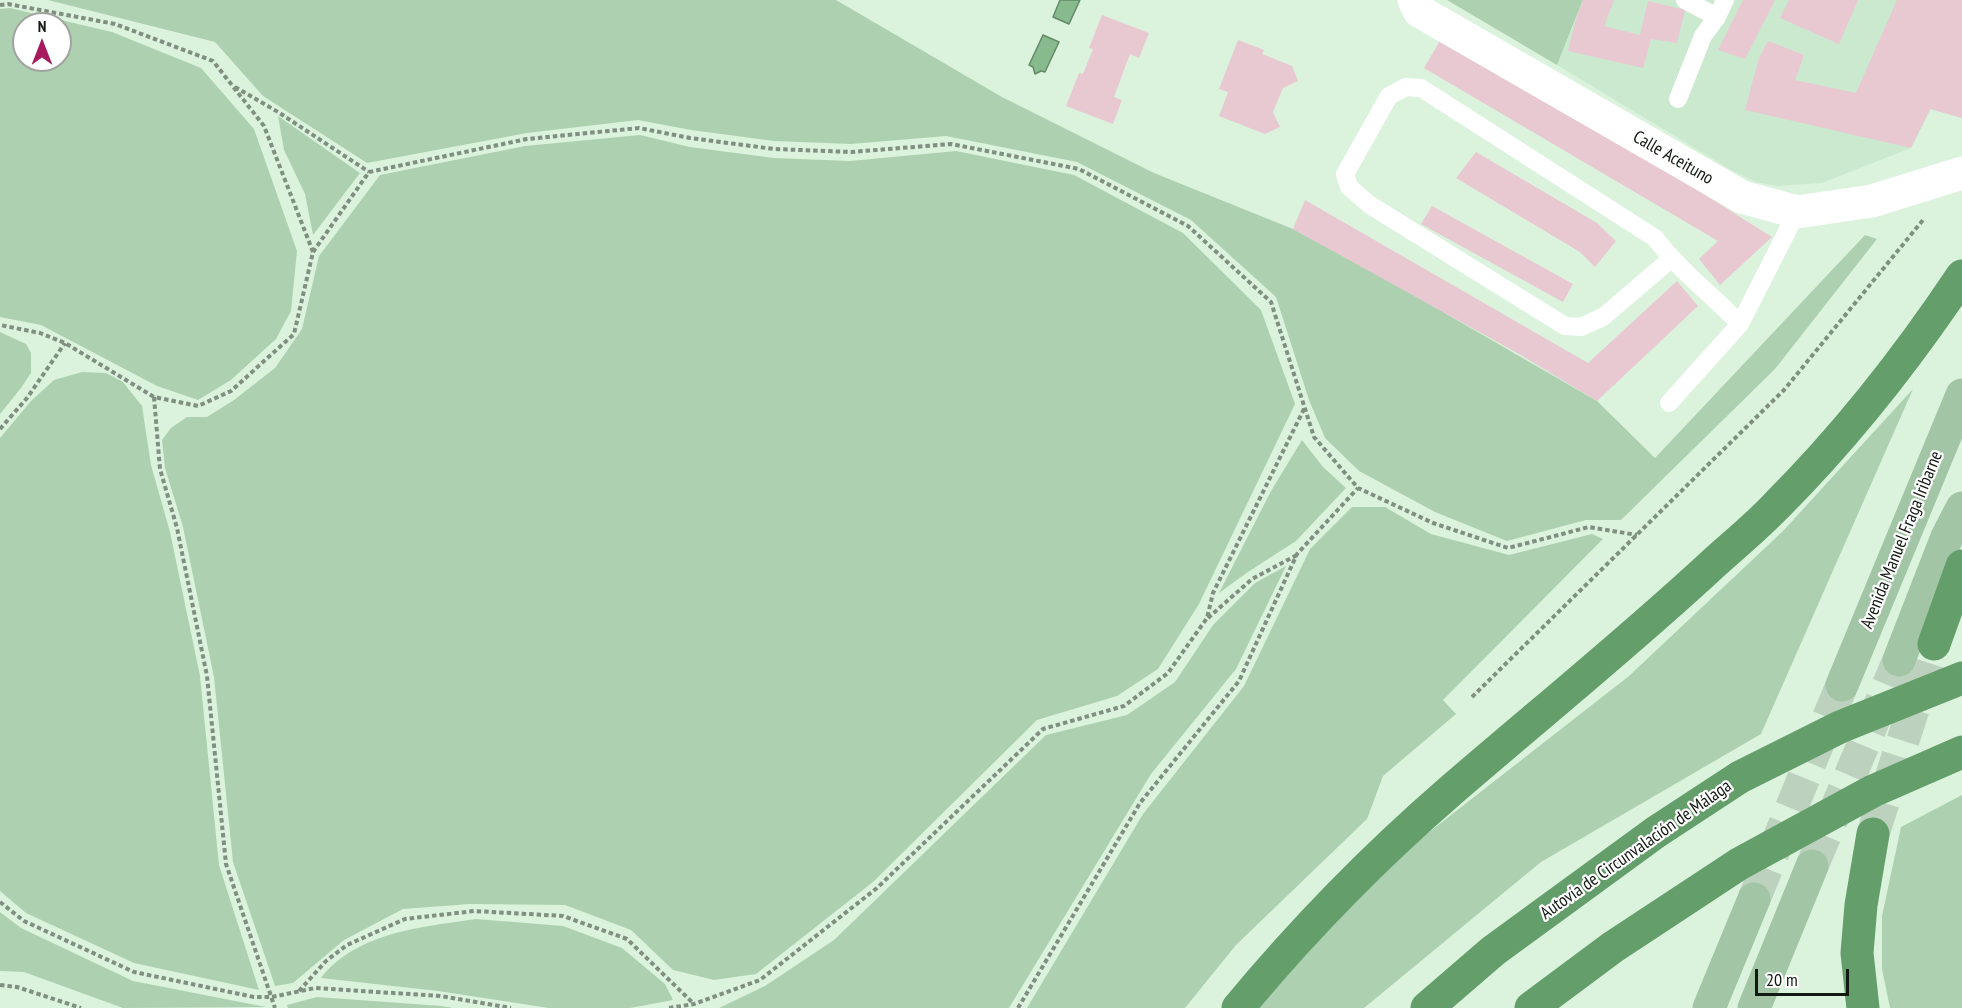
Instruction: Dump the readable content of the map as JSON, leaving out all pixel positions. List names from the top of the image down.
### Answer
{
  "streets": {
    "highway": ["Autovía de Circunvalación de Málaga"],
    "main road": ["Avenida Manuel Fraga Iribarne"],
    "street": ["Calle Aceituno"]
  },
  "scale_bar": "20 m",
  "north": "top"
}
